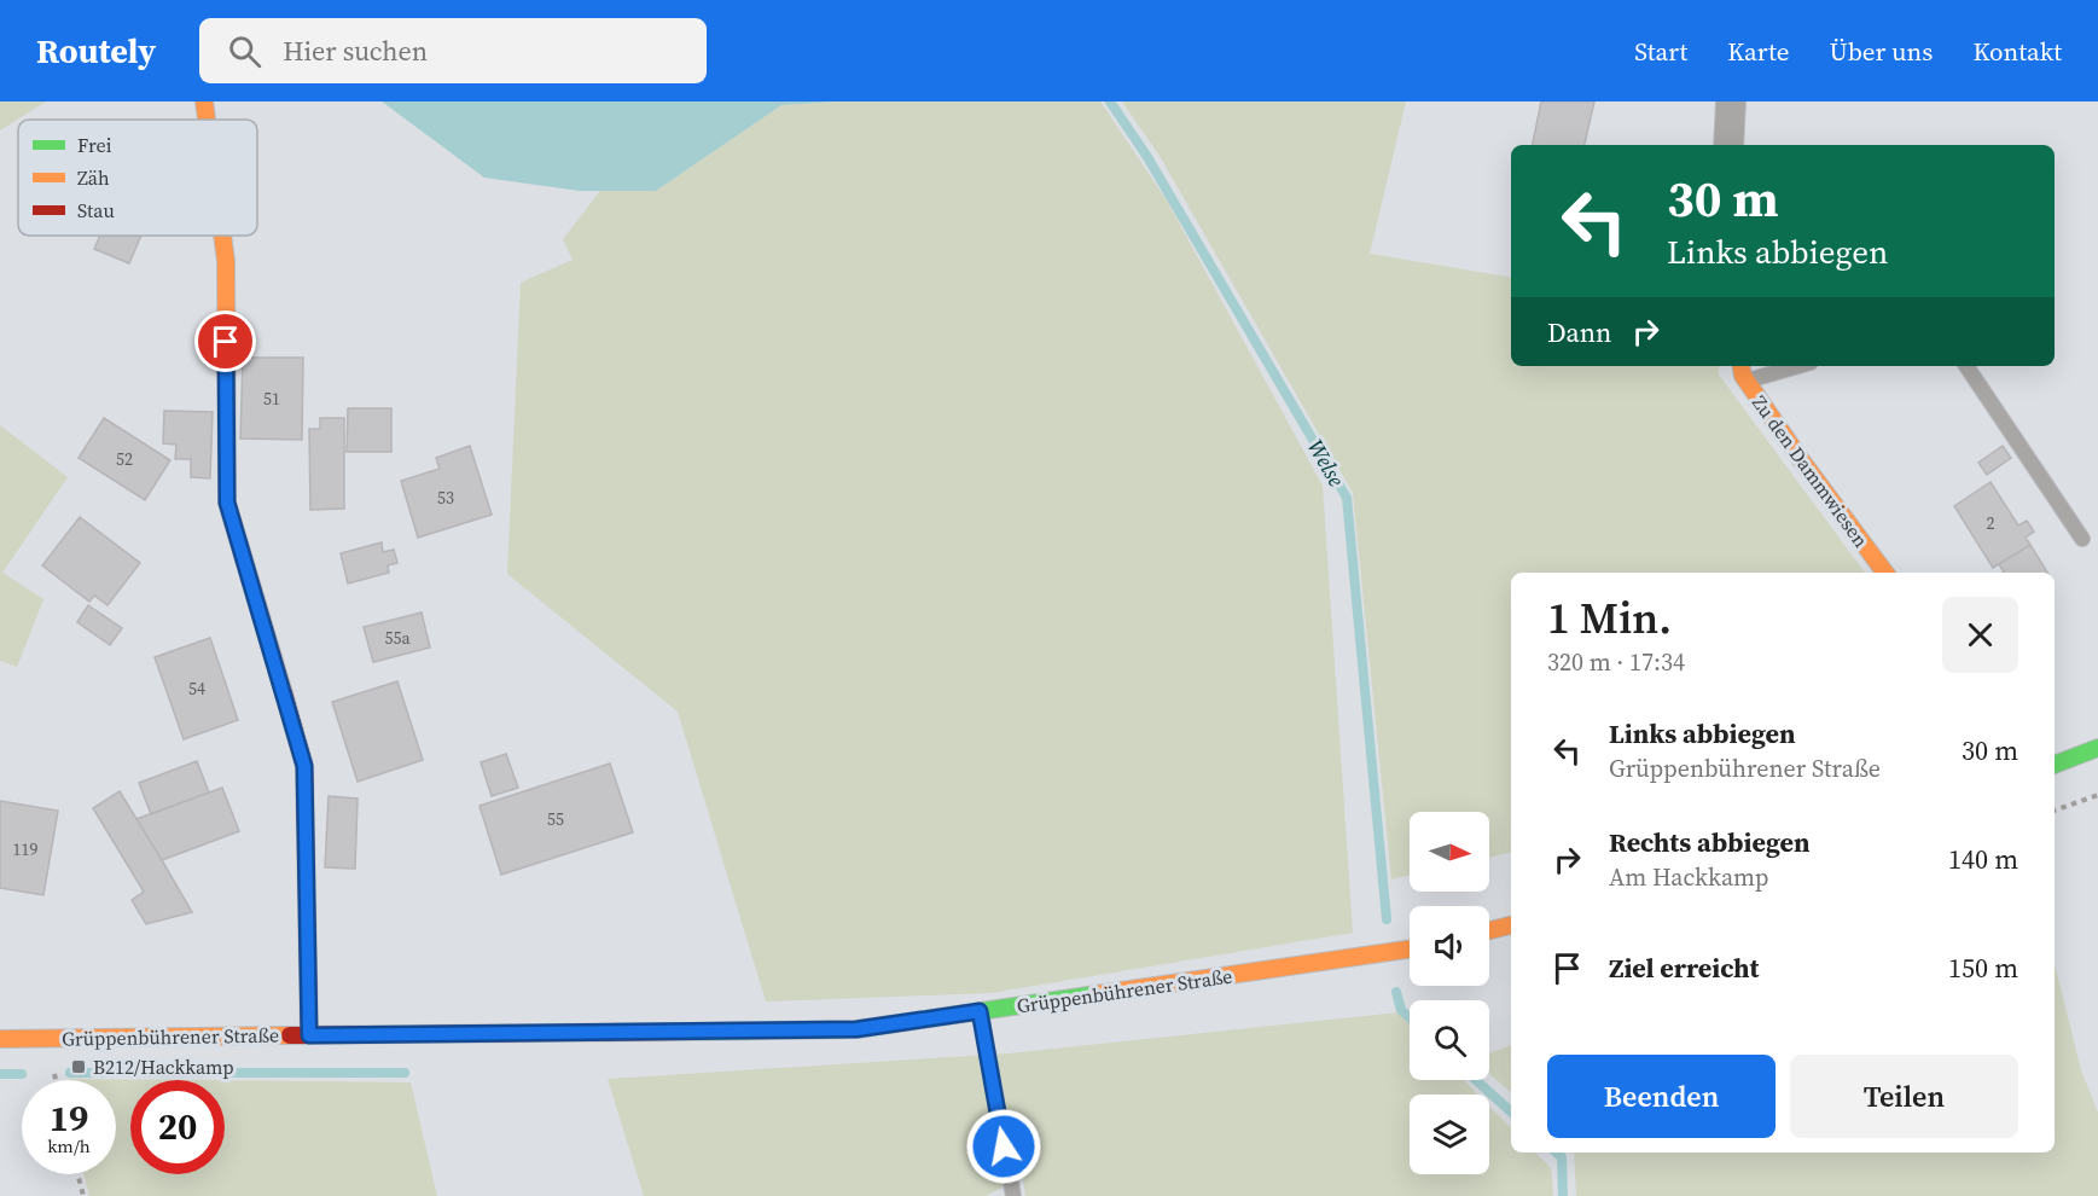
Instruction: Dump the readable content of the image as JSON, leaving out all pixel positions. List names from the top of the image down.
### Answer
{
  "streets": {
    "main road": ["Zu den Dammwiesen", "Grüppenbührener Straße"]
  },
  "water": ["Welse"],
  "places": {
    "transit": ["B212/Hackkamp"]
  },
  "house_numbers": [
    "51",
    "52",
    "53",
    "2",
    "55a",
    "54",
    "55",
    "119"
  ],
  "legend": ["Frei", "Zäh", "Stau"],
  "north": "right",
  "page": {
    "header": "Routely",
    "search": "Hier suchen",
    "nav": [
      "Start",
      "Karte",
      "Über uns",
      "Kontakt"
    ],
    "turn": ["30 m", "Links abbiegen"],
    "then": "Dann",
    "heading": ["1 Min.", "320 m · 17:34"],
    "list": [
      {
        "name": "Links abbiegen",
        "note": "Grüppenbührener Straße",
        "value": "30 m"
      },
      {
        "name": "Rechts abbiegen",
        "note": "Am Hackkamp",
        "value": "140 m"
      },
      {
        "name": "Ziel erreicht",
        "value": "150 m"
      }
    ],
    "buttons": ["Beenden", "Teilen"],
    "speed": "19 km/h",
    "limit": "20"
  }
}
